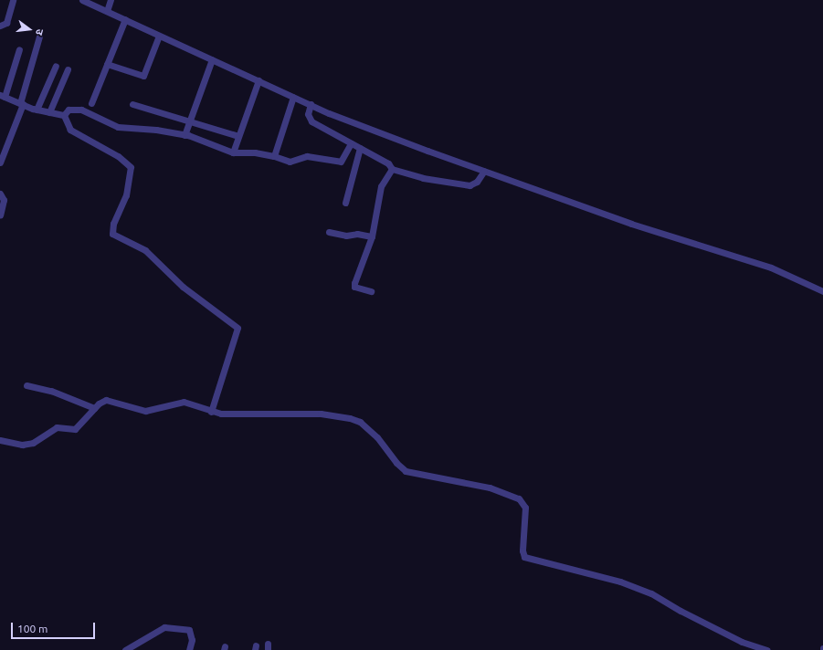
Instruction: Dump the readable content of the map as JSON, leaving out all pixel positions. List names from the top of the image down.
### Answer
{
  "scale_bar": "100 m",
  "north": "right"
}
